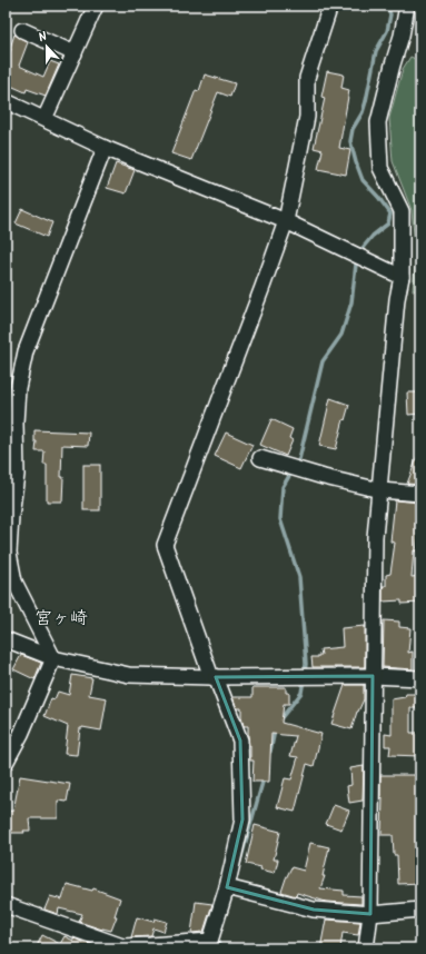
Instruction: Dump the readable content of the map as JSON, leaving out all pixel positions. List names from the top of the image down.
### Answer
{
  "districts": ["宮ヶ崎"],
  "north": "top"
}
